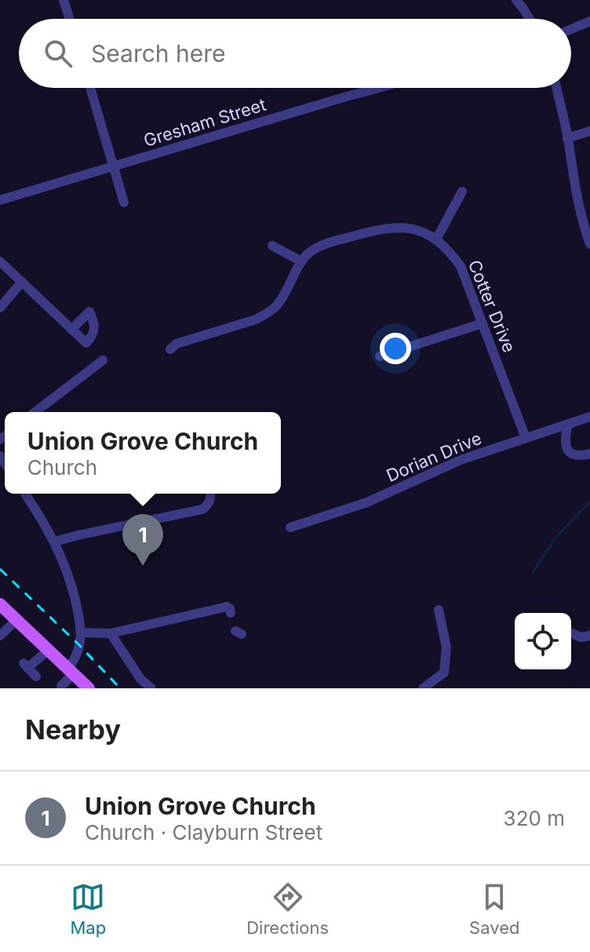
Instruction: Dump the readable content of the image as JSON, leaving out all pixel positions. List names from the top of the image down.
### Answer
{
  "streets": {
    "street": ["Gresham Street", "Cotter Drive", "Dorian Drive"]
  },
  "crossings": [
    ["Cotter Drive", "Dorian Drive"]
  ],
  "page": {
    "search": "Search here",
    "popup": ["Union Grove Church", "Church"],
    "pins": "1",
    "heading": "Nearby",
    "list": [
      {
        "mark": "1",
        "name": "Union Grove Church",
        "note": "Church · Clayburn Street",
        "value": "320 m"
      }
    ],
    "nav": ["Map", "Directions", "Saved"]
  }
}
